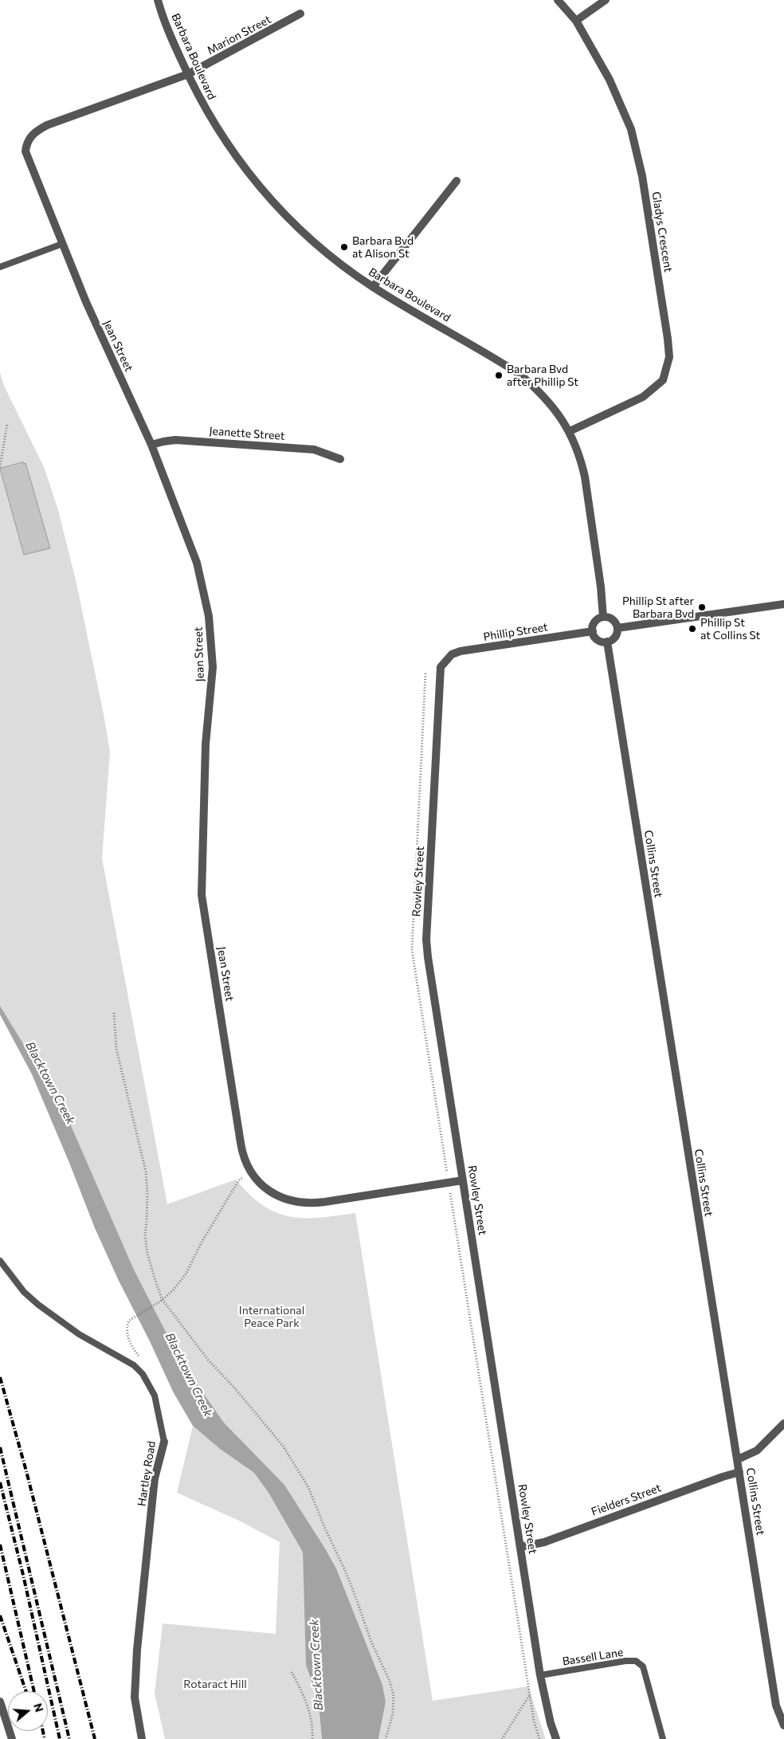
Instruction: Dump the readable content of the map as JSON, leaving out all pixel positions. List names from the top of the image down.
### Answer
{
  "streets": {
    "street": [
      "Marion Street",
      "Barbara Boulevard",
      "Gladys Crescent",
      "Jean Street",
      "Jeanette Street",
      "Phillip Street",
      "Collins Street",
      "Rowley Street",
      "Hartley Road",
      "Fielders Street"
    ],
    "lane": ["Bassell Lane"]
  },
  "crossings": [
    ["Marion Street", "Barbara Boulevard"],
    ["Marion Street", "Jean Street"],
    ["Barbara Boulevard", "Gladys Crescent"],
    ["Barbara Boulevard", "Jean Street"],
    ["Barbara Boulevard", "Phillip Street"],
    ["Barbara Boulevard", "Collins Street"],
    ["Jean Street", "Jeanette Street"],
    ["Jean Street", "Rowley Street"],
    ["Phillip Street", "Collins Street"],
    ["Phillip Street", "Rowley Street"],
    ["Collins Street", "Fielders Street"],
    ["Rowley Street", "Fielders Street"],
    ["Rowley Street", "Bassell Lane"]
  ],
  "water": ["Blacktown Creek"],
  "parks": ["International Peace Park", "Rotaract Hill"],
  "places": [
    "Barbara Bvd at Alison St",
    "Barbara Bvd after Phillip St",
    "Phillip St after Barbara Bvd",
    "Phillip St at Collins St"
  ],
  "north": "right"
}
